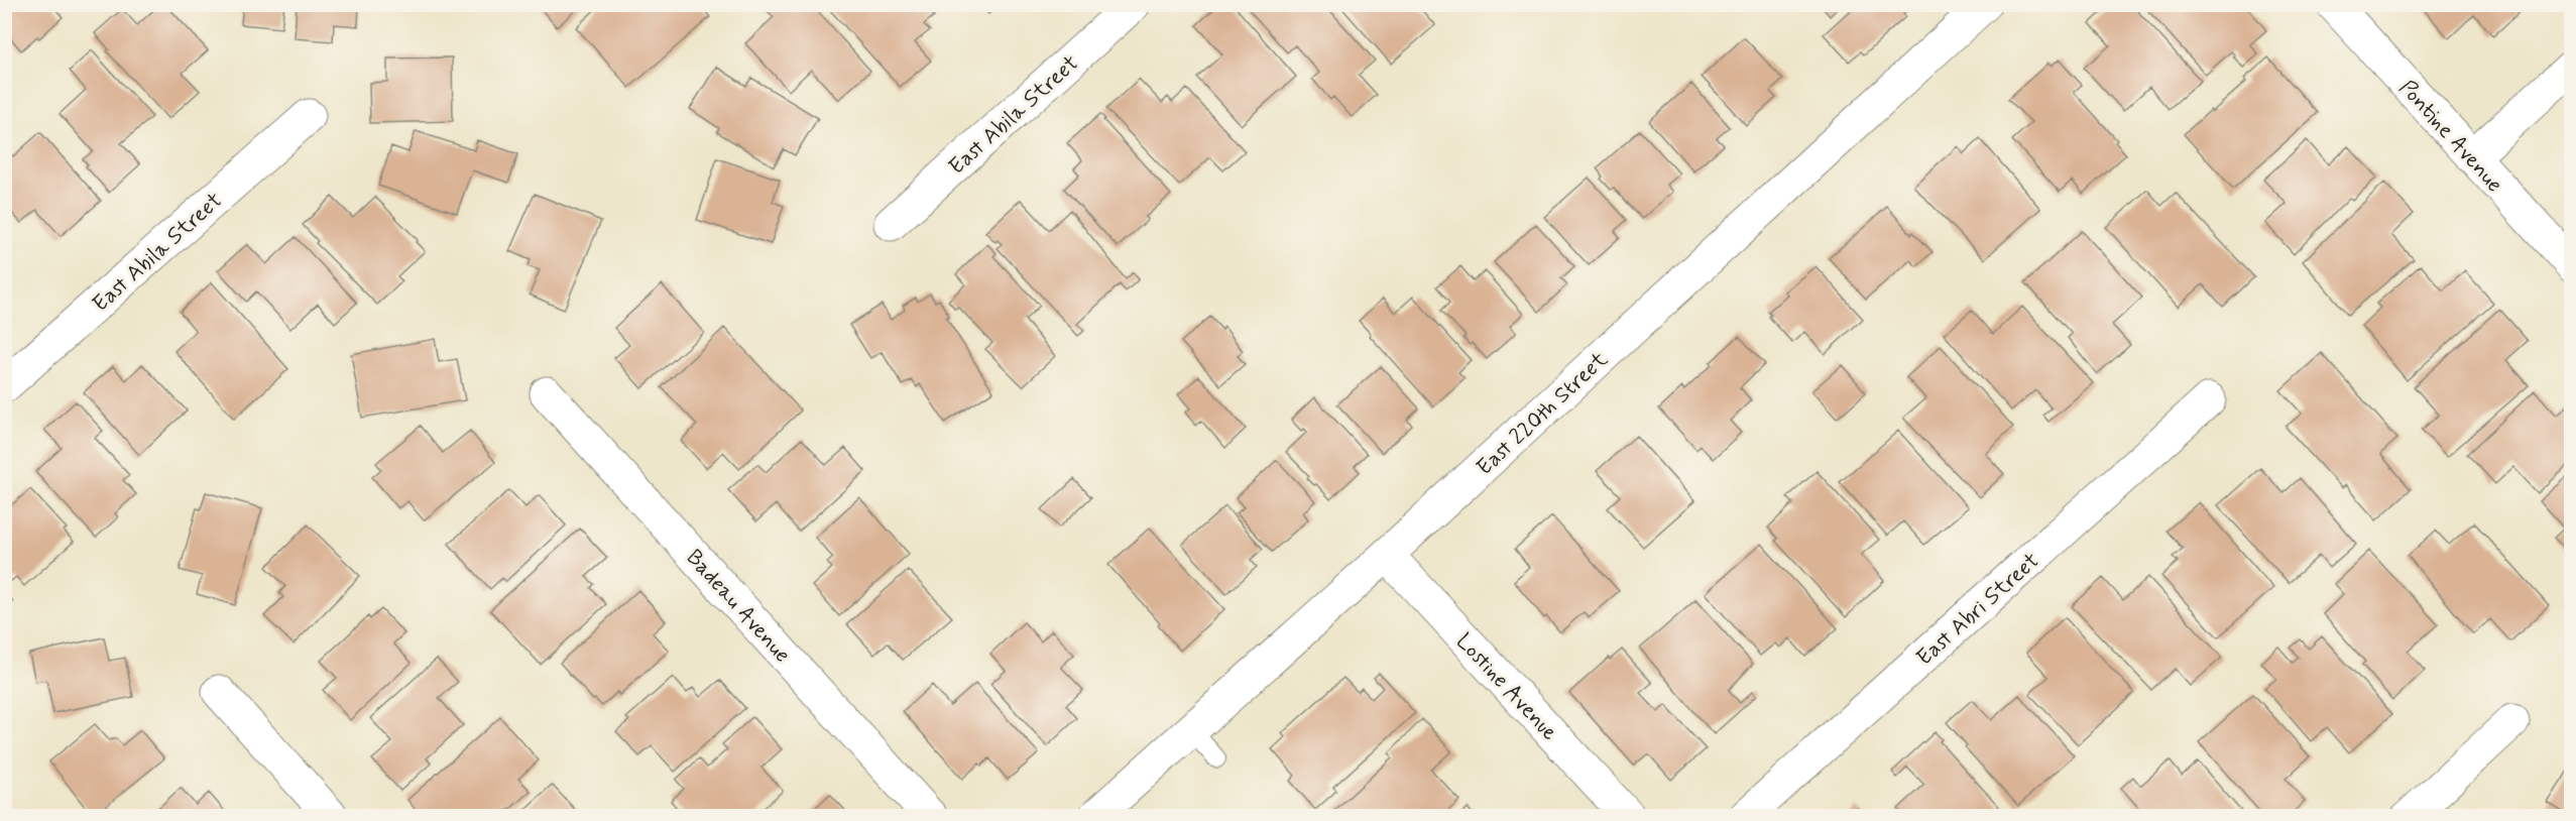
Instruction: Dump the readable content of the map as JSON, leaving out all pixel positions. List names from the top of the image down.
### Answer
{
  "streets": {
    "street": [
      "East Abila Street",
      "Pontine Avenue",
      "East 220th Street",
      "Badeau Avenue",
      "East Abri Street",
      "Lostine Avenue"
    ]
  },
  "crossings": [
    ["East 220th Street", "Lostine Avenue"]
  ]
}
